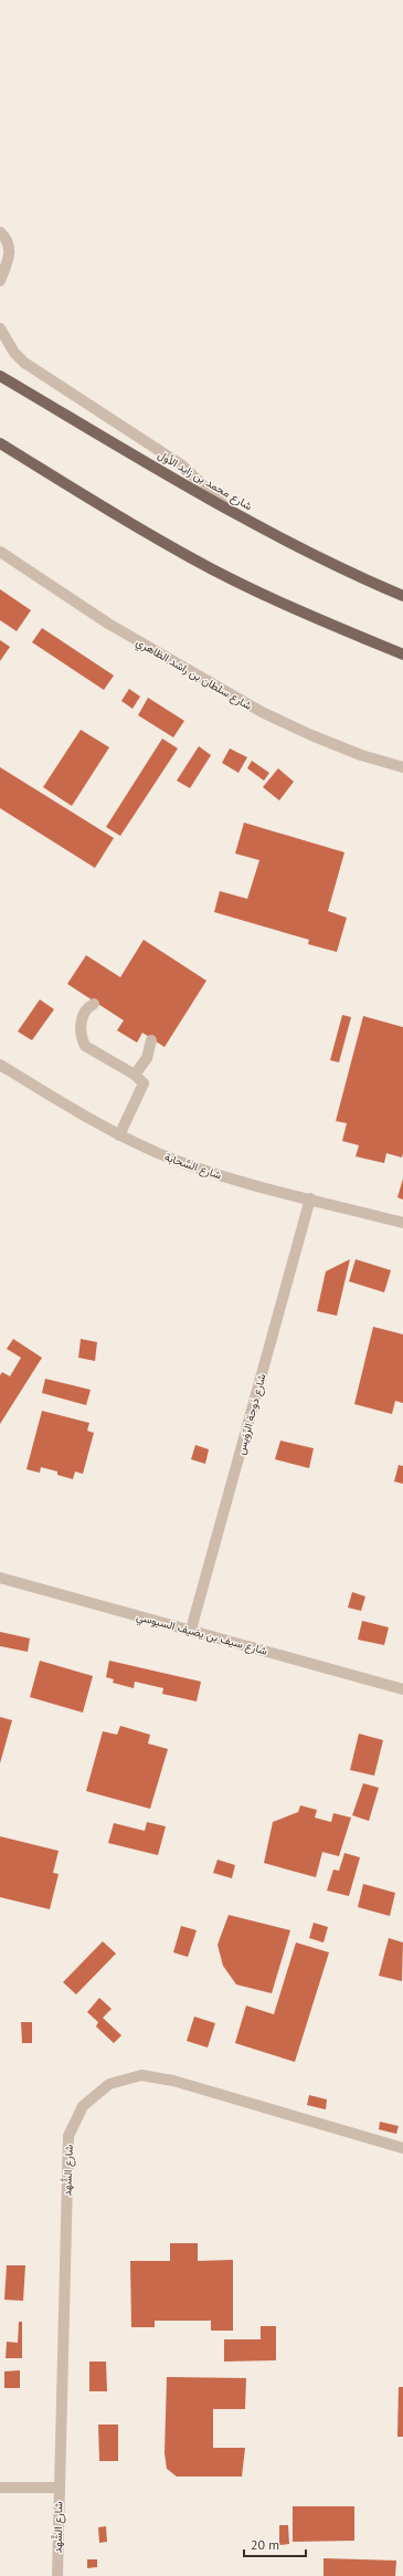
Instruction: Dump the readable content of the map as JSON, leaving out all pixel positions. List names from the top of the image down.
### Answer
{
  "streets": {
    "main road": ["شارع محمد بن زايد الأول"],
    "street": [
      "شارع سلطان بن راشد الظاهري",
      "شارع السَّحابة",
      "شارع دَوحة الرِّوَيس",
      "شارع سيف بن يضيف السبوسي",
      "شارع الشَّهد"
    ]
  },
  "crossings": [
    ["شارع السَّحابة", "شارع دَوحة الرِّوَيس"],
    ["شارع دَوحة الرِّوَيس", "شارع سيف بن يضيف السبوسي"]
  ],
  "scale_bar": "20 m"
}
